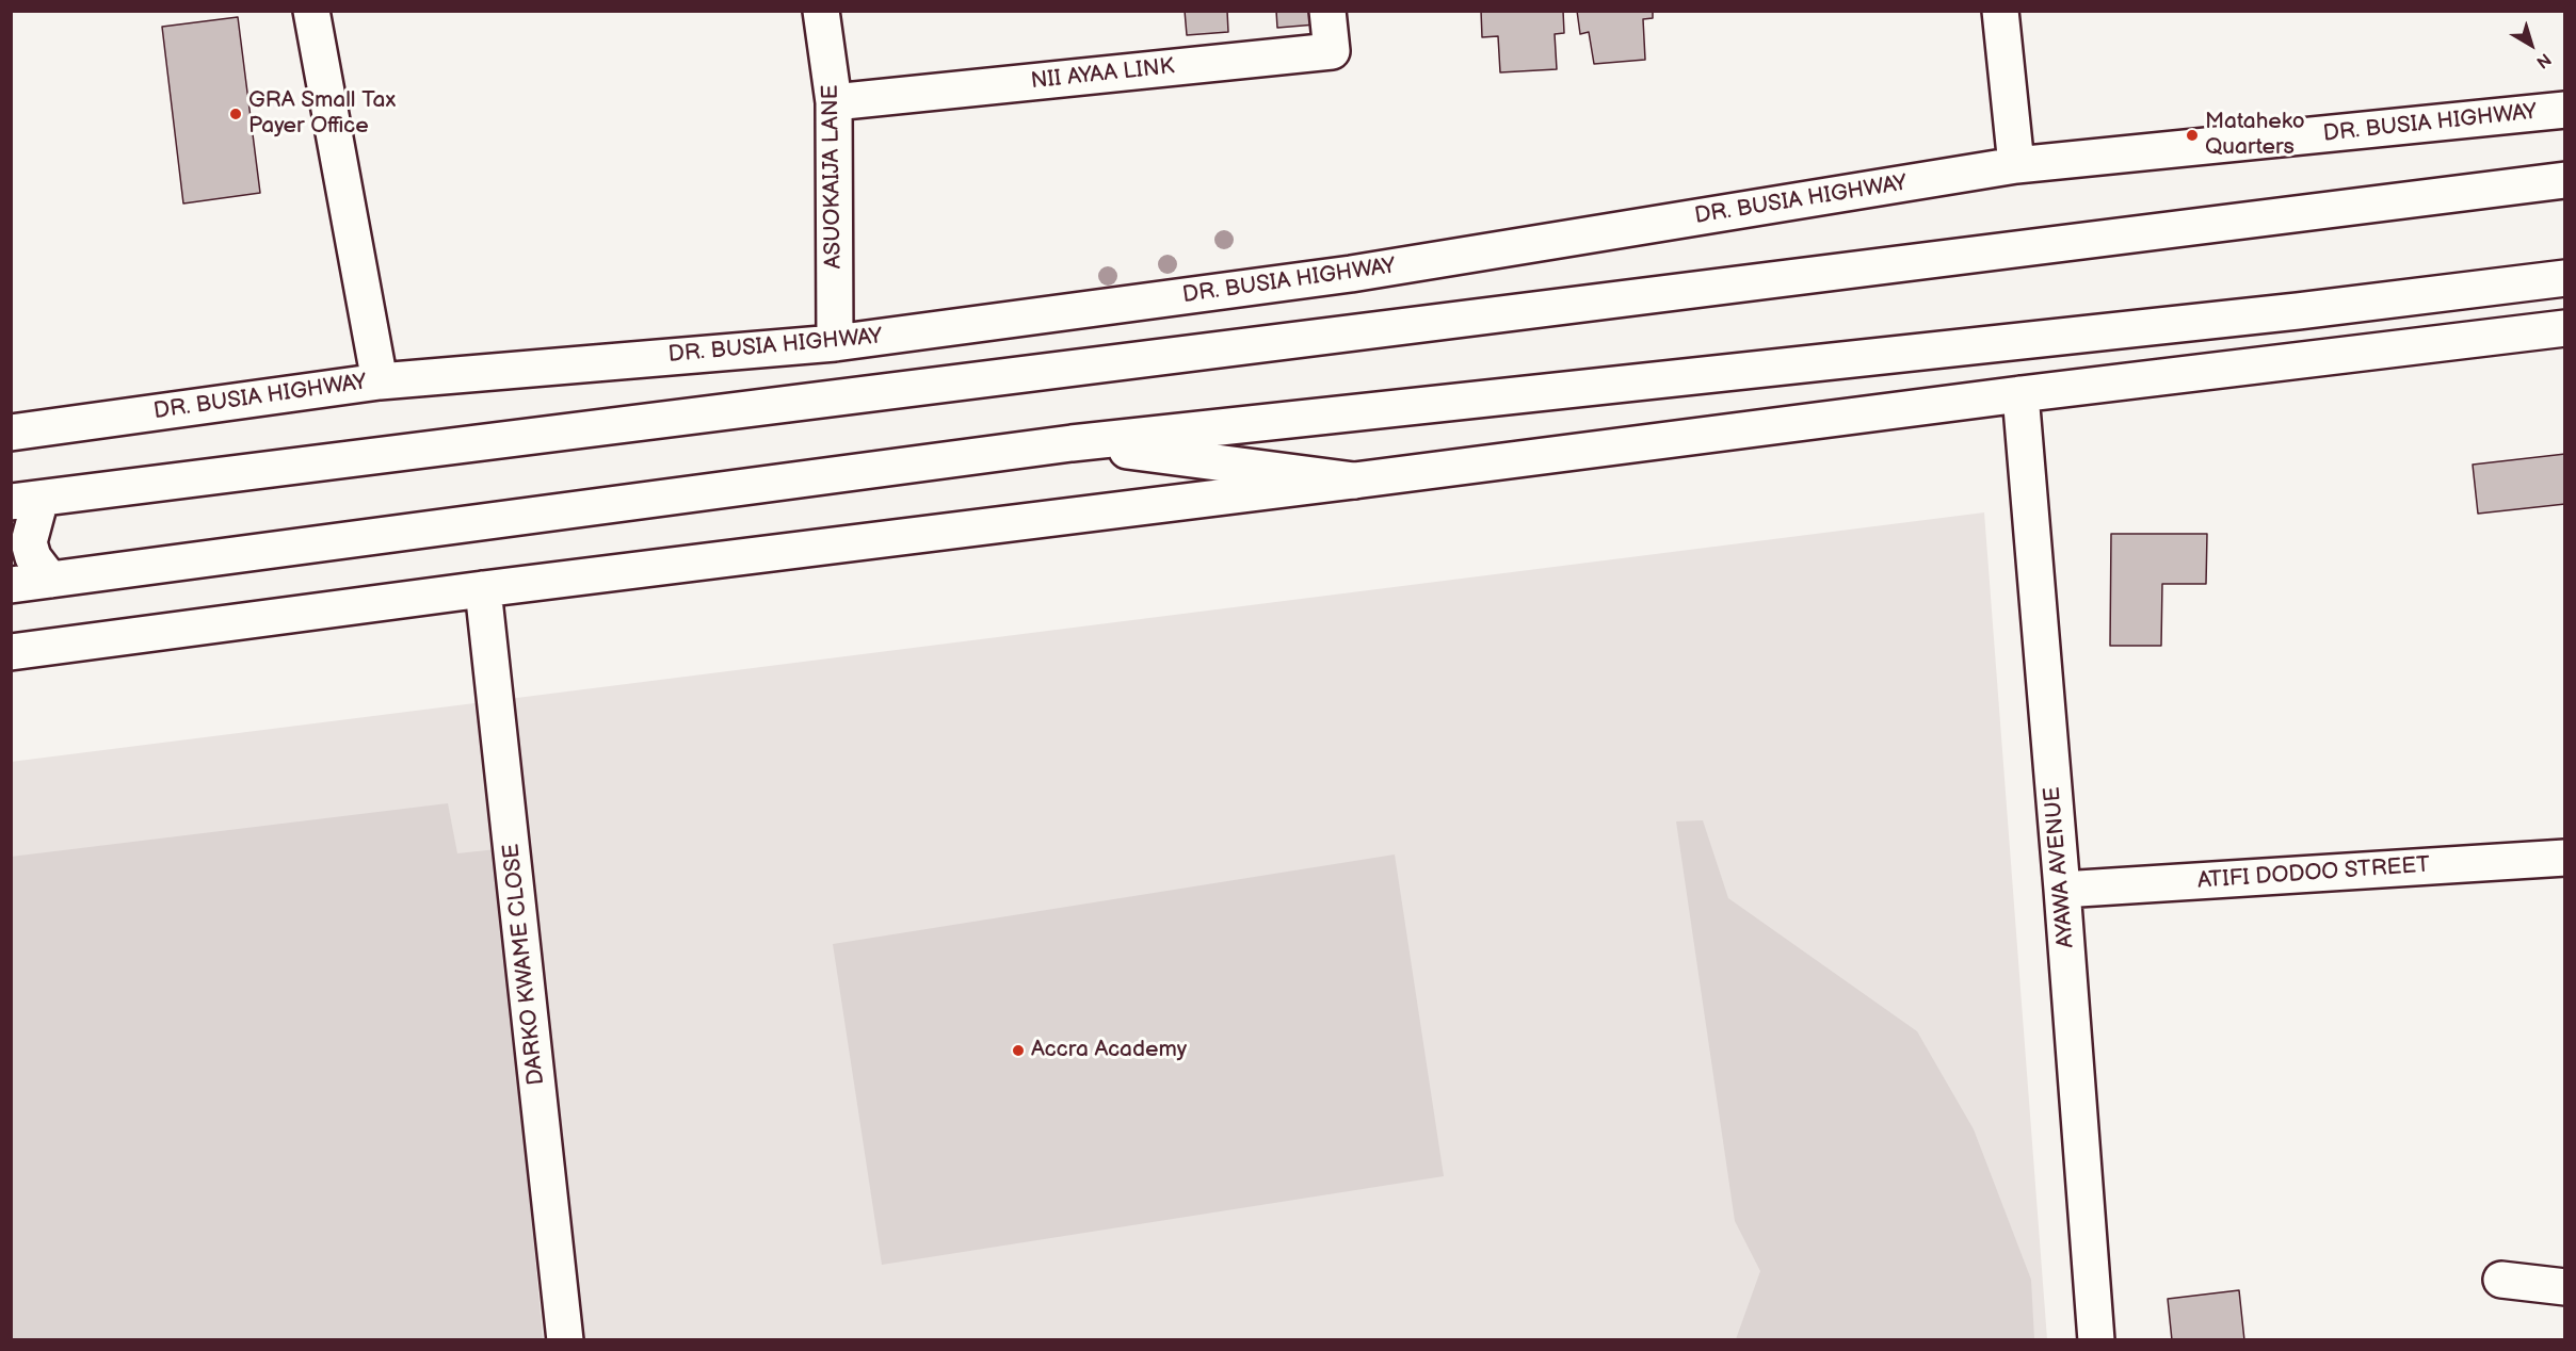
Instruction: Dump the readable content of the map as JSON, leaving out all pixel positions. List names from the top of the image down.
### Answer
{
  "streets": {
    "main road": [
      "NII AYAA LINK",
      "DR. BUSIA HIGHWAY",
      "ASUOKAIJA LANE",
      "AYAWA AVENUE",
      "ATIFI DODOO STREET",
      "DARKO KWAME CLOSE"
    ]
  },
  "crossings": [
    ["NII AYAA LINK", "ASUOKAIJA LANE"],
    ["DR. BUSIA HIGHWAY", "ASUOKAIJA LANE"],
    ["AYAWA AVENUE", "ATIFI DODOO STREET"]
  ],
  "places": ["GRA Small Tax Payer Office", "Mataheko Quarters", "Accra Academy"],
  "north": "bottom right"
}
